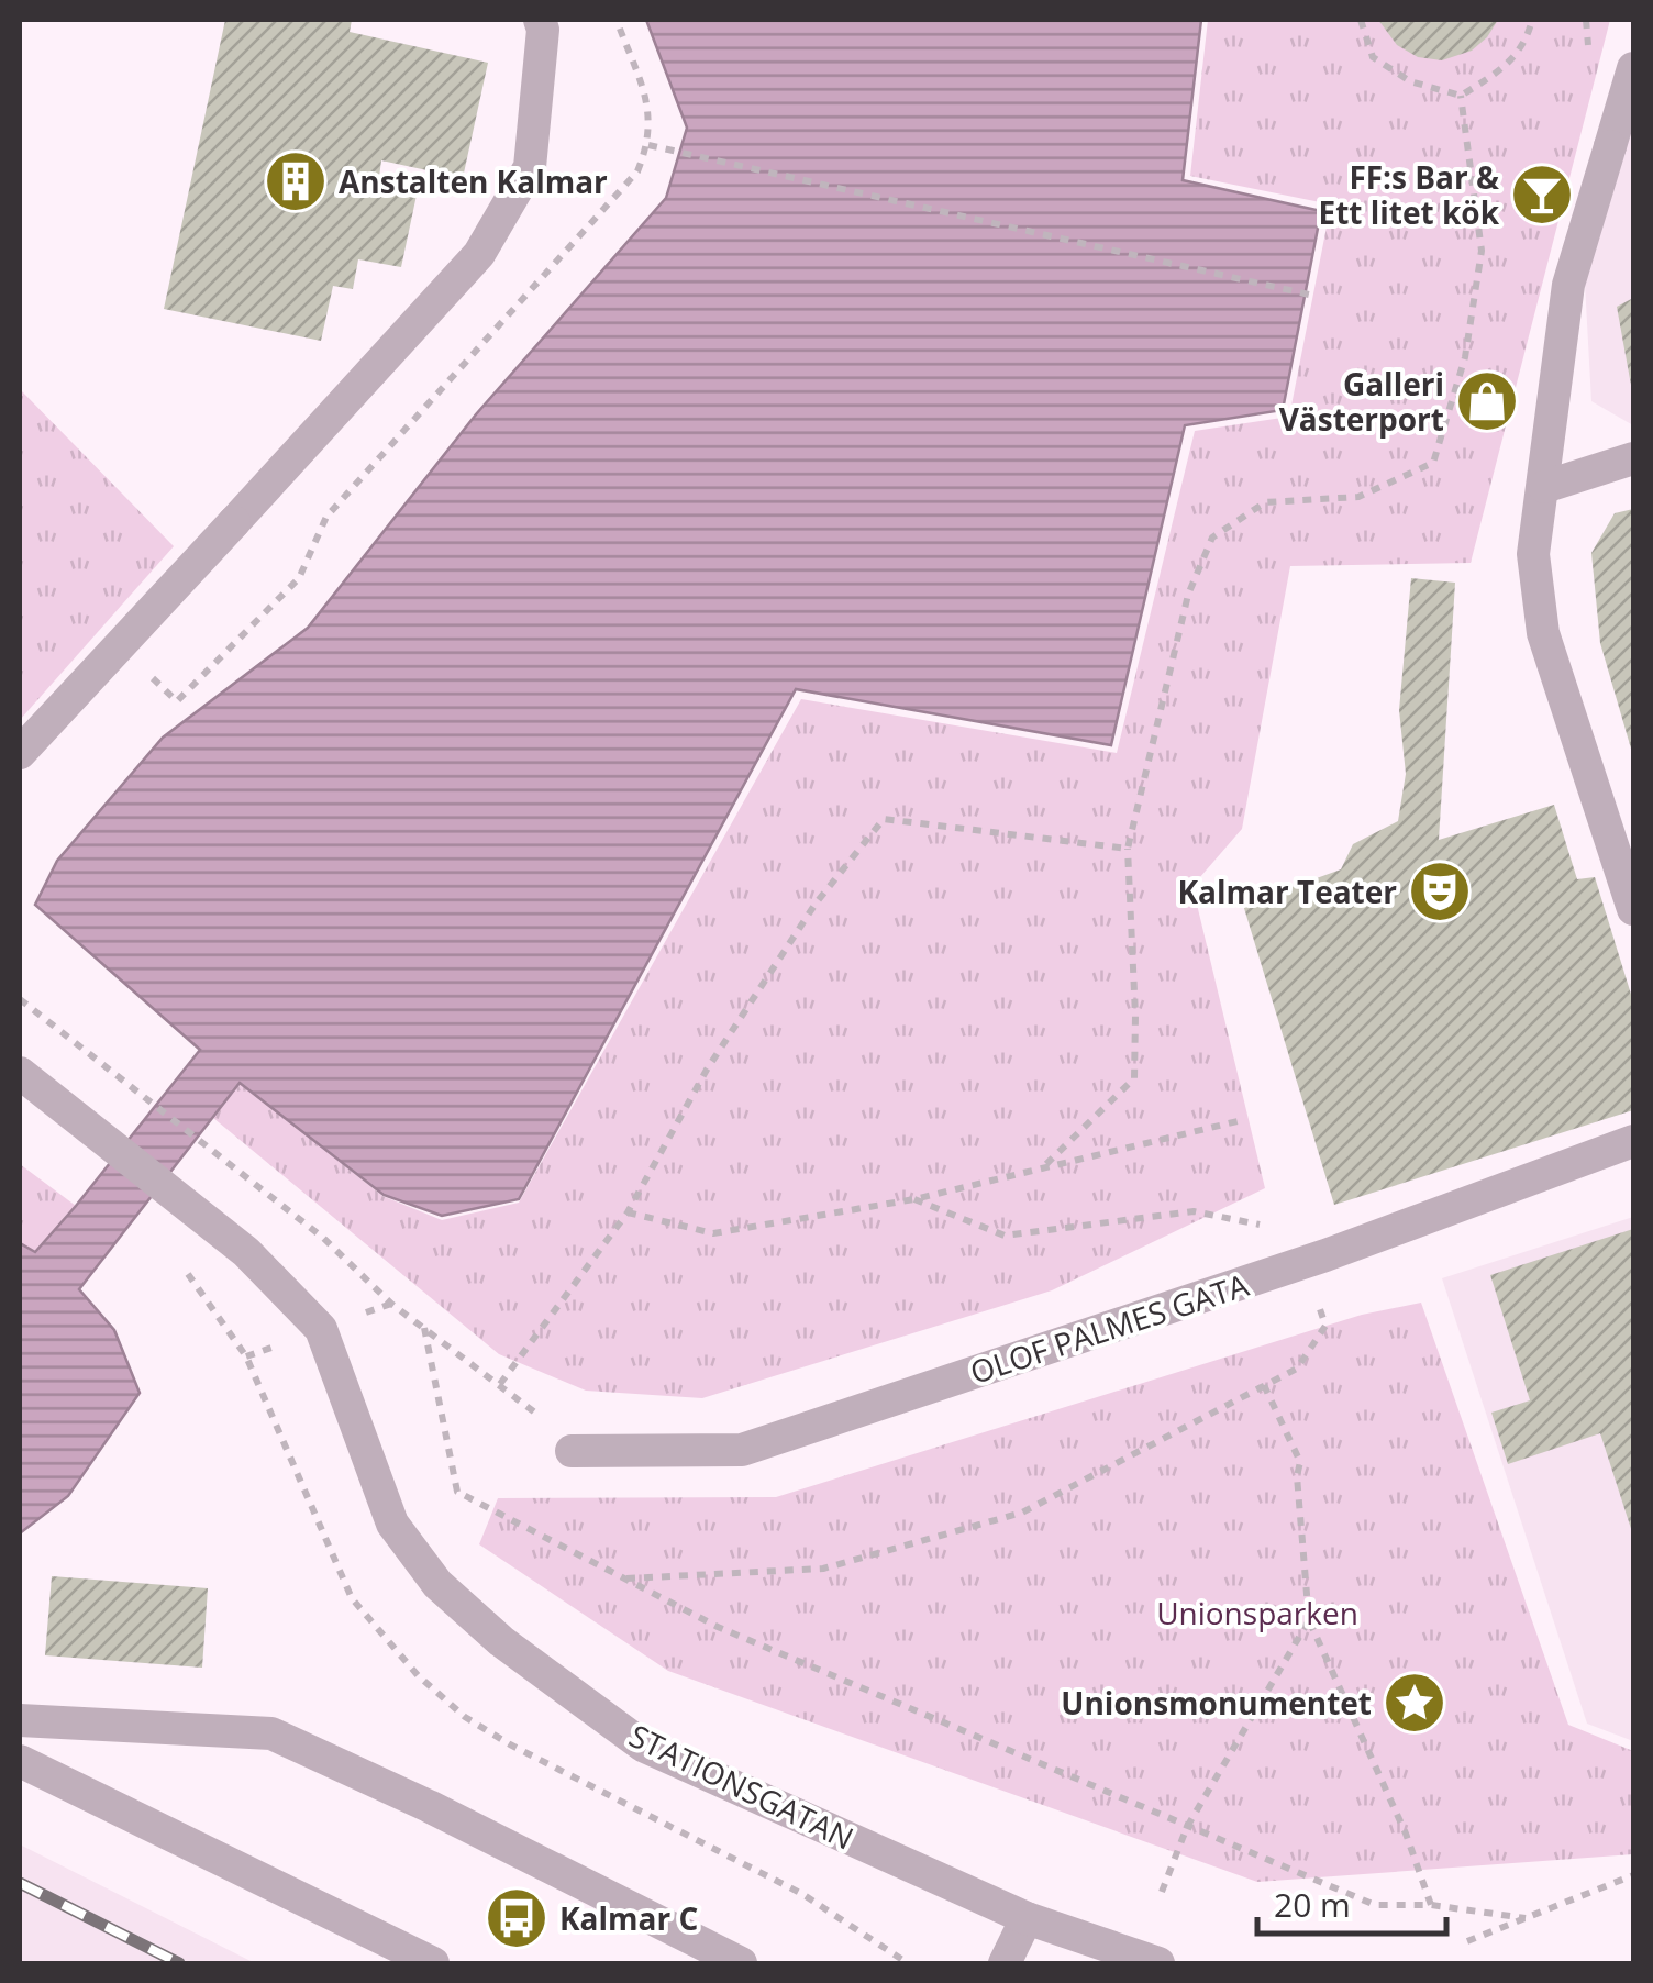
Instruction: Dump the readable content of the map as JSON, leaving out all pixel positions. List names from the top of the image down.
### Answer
{
  "streets": {
    "street": ["OLOF PALMES GATA", "STATIONSGATAN"]
  },
  "parks": ["Unionsparken"],
  "places": {
    "building": ["Anstalten Kalmar"],
    "bar": ["FF:s Bar & Ett litet kök"],
    "shop": ["Galleri Västerport"],
    "theatre": ["Kalmar Teater"],
    "place": ["Unionsmonumentet"],
    "bus stop": ["Kalmar C"]
  },
  "scale_bar": "20 m"
}
